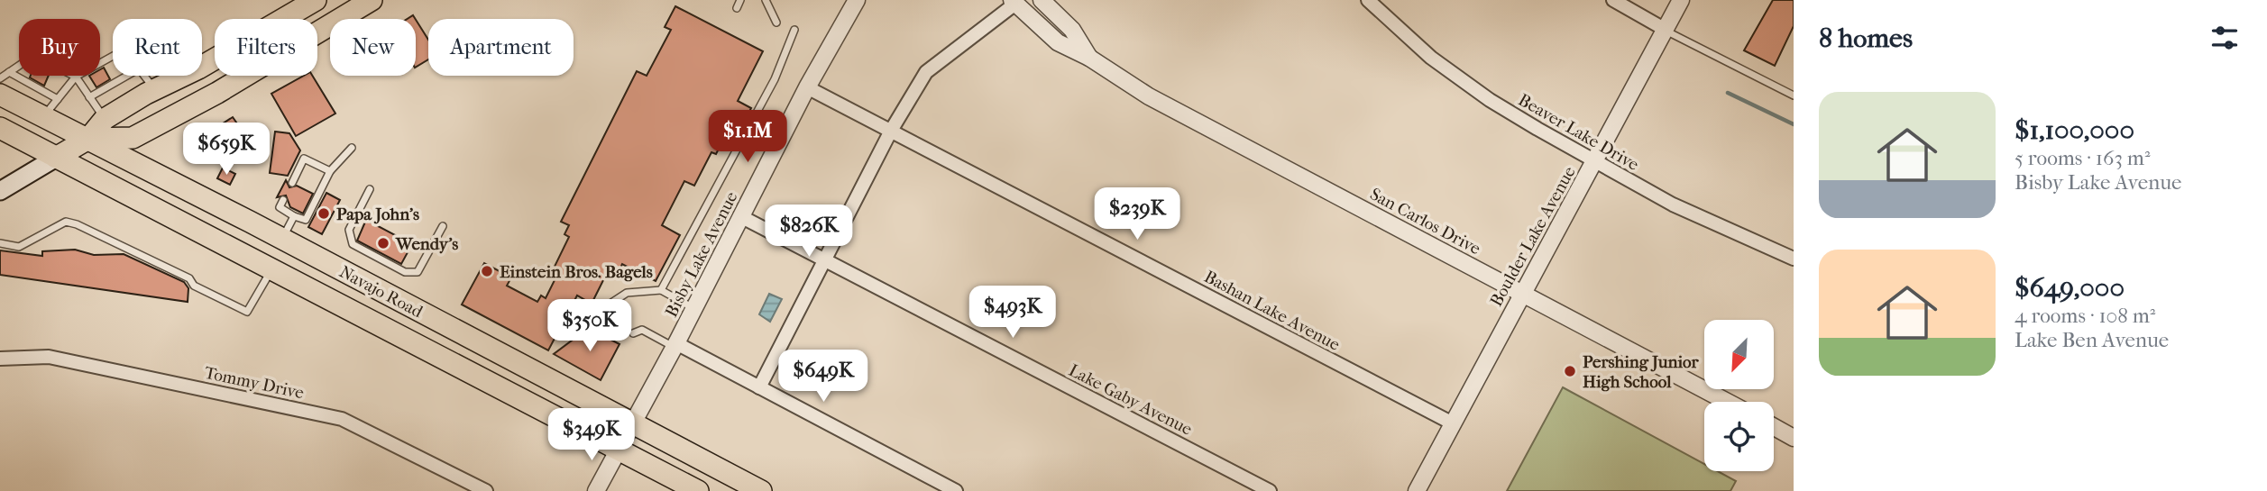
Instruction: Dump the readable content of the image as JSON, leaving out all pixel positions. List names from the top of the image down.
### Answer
{
  "streets": {
    "main road": ["Navajo Road"],
    "street": [
      "Beaver Lake Drive",
      "San Carlos Drive",
      "Boulder Lake Avenue",
      "Bisby Lake Avenue",
      "Bashan Lake Avenue",
      "Tommy Drive",
      "Lake Gaby Avenue"
    ]
  },
  "crossings": [
    ["Beaver Lake Drive", "Boulder Lake Avenue"],
    ["San Carlos Drive", "Boulder Lake Avenue"],
    ["Boulder Lake Avenue", "Bashan Lake Avenue"],
    ["Bisby Lake Avenue", "Navajo Road"],
    ["Bisby Lake Avenue", "Bashan Lake Avenue"],
    ["Bisby Lake Avenue", "Lake Gaby Avenue"]
  ],
  "places": [
    "Papa John's",
    "Wendy's",
    "Einstein Bros. Bagels",
    "Pershing Junior High School"
  ],
  "north": "bottom left",
  "page": {
    "heading": "8 homes",
    "chip": [
      "Buy",
      "Rent",
      "Filters",
      "New",
      "Apartment"
    ],
    "list": [
      {
        "name": "$1,100,000",
        "note": "5 rooms · 163 m² · Bisby Lake Avenue"
      },
      {
        "name": "$649,000",
        "note": "4 rooms · 108 m² · Lake Ben Avenue"
      }
    ],
    "price": [
      "$1.1M",
      "$659K",
      "$239K",
      "$826K",
      "$493K",
      "$350K",
      "$649K",
      "$349K"
    ]
  }
}
